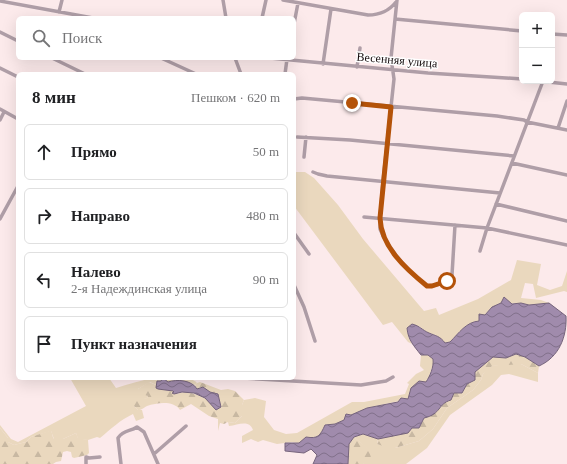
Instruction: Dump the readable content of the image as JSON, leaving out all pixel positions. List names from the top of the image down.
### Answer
{
  "streets": {
    "street": ["Весенняя улица"]
  },
  "page": {
    "map_buttons": ["+", "−"],
    "search": "Поиск",
    "heading": ["8 мин", "Пешком · 620 m"],
    "list": [
      ["Прямо", "50 m"],
      ["Направо", "480 m"],
      ["Налево", "2-я Надеждинская улица", "90 m"],
      "Пункт назначения"
    ]
  }
}
